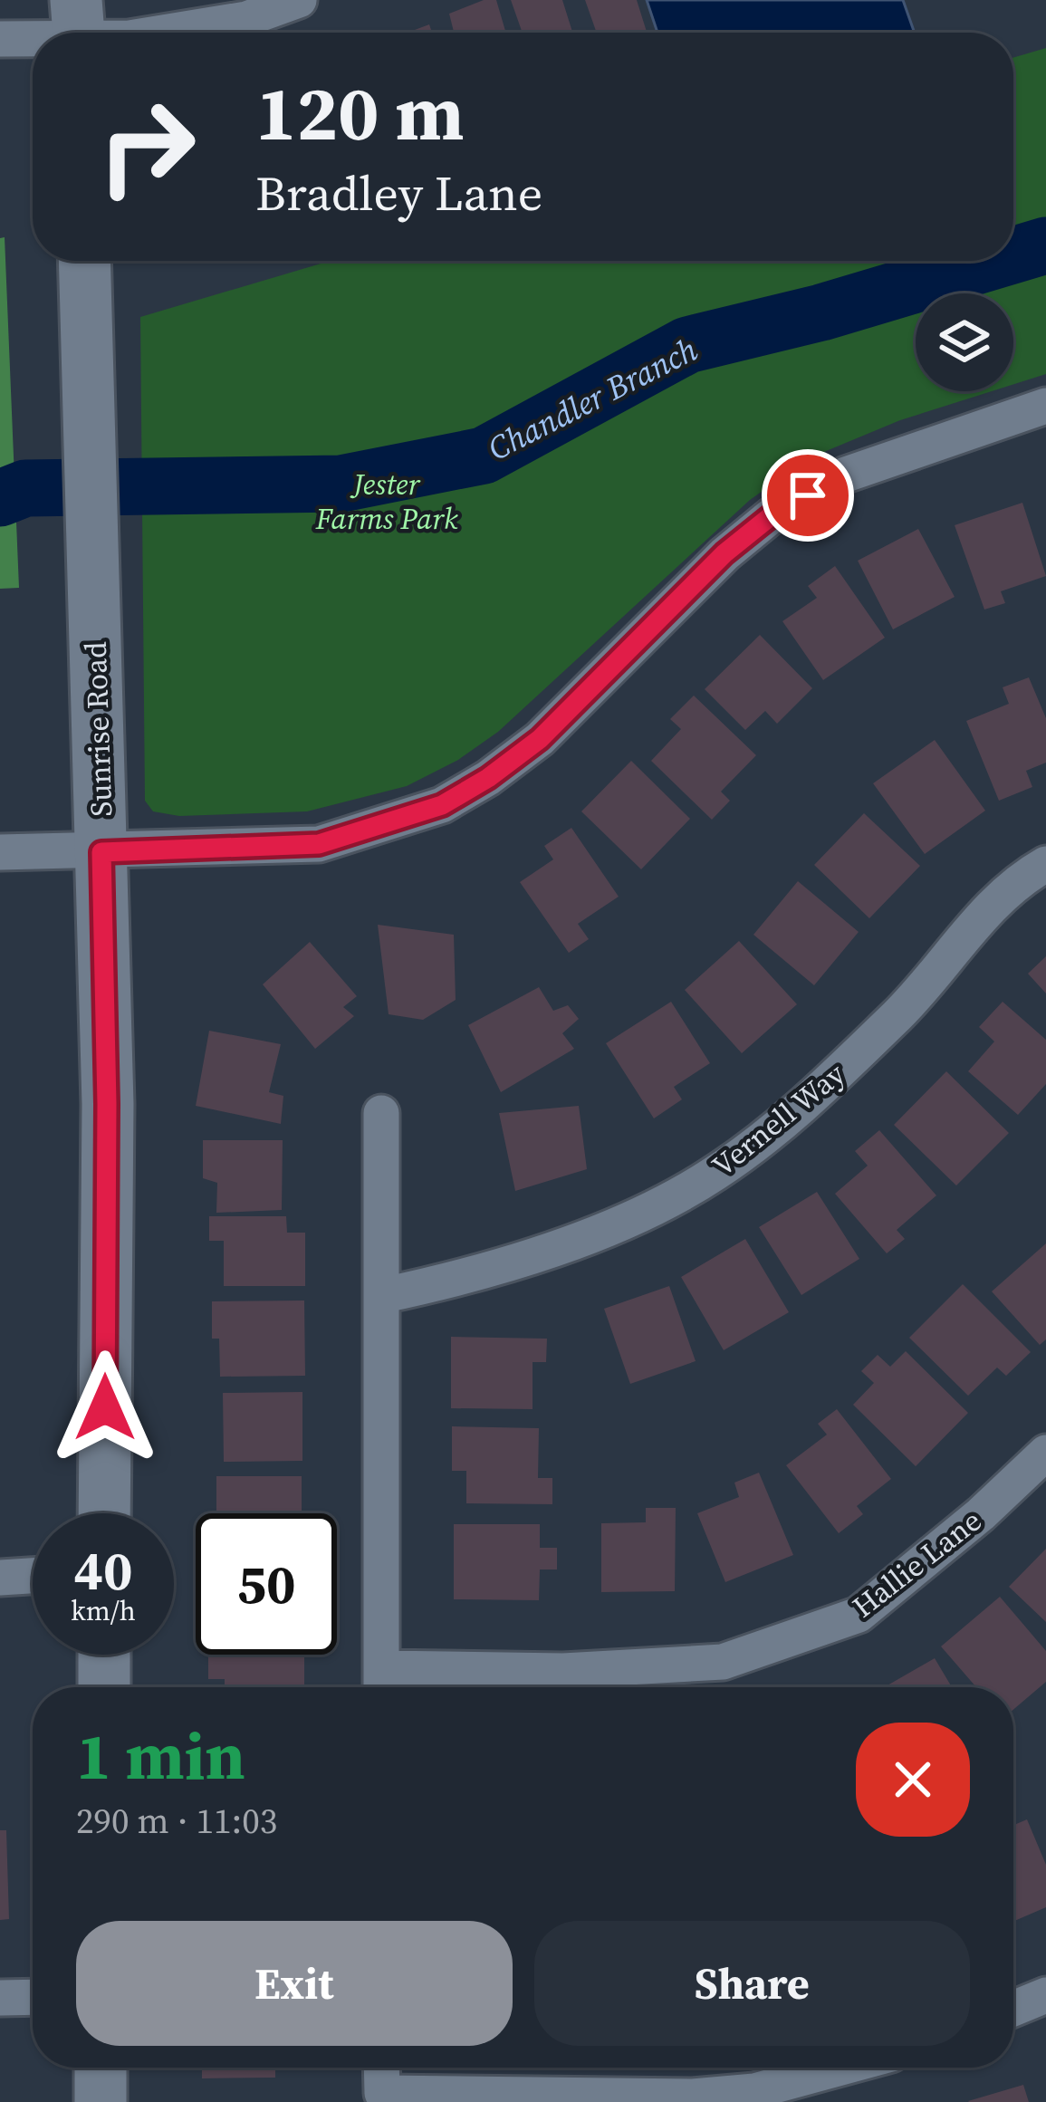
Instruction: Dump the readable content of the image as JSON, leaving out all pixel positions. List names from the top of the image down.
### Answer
{
  "streets": {
    "main road": ["Sunrise Road"],
    "street": ["Vernell Way", "Hallie Lane"]
  },
  "water": ["Chandler Branch"],
  "parks": ["Jester Farms Park"],
  "page": {
    "turn": ["120 m", "Bradley Lane"],
    "speed": "40 km/h",
    "limit": "50",
    "heading": ["1 min", "290 m · 11:03"],
    "buttons": ["Exit", "Share"]
  }
}
